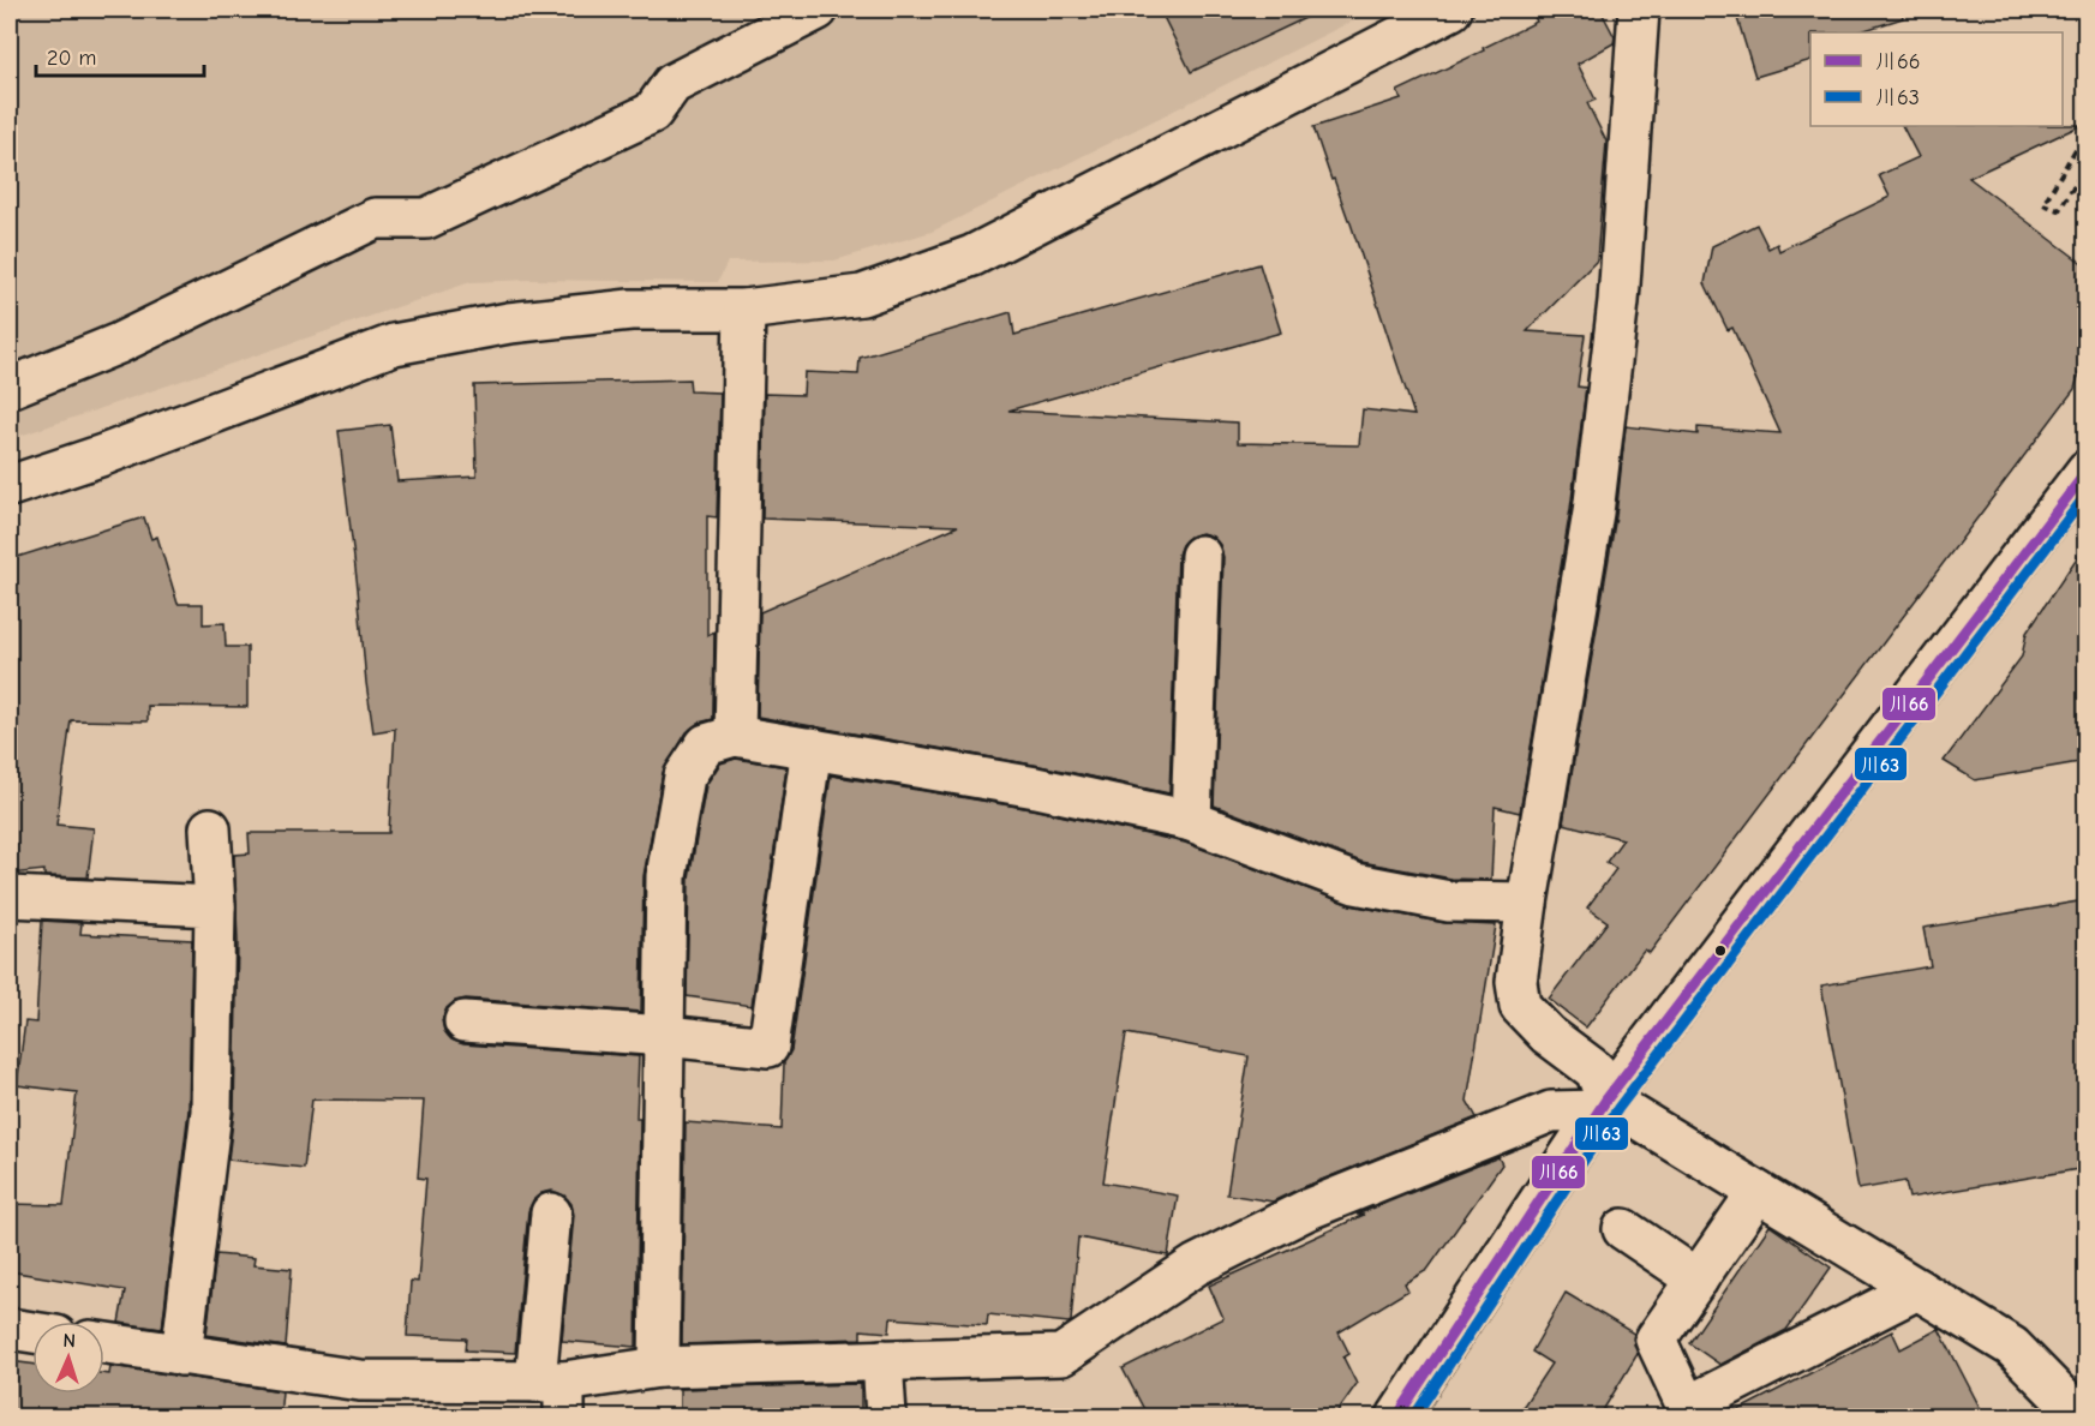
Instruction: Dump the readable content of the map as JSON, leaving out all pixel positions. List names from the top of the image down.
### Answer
{
  "lines": ["transit line 川66", "transit line 川63"],
  "legend": ["川66", "川63"],
  "scale_bar": "20 m",
  "north": "top"
}
